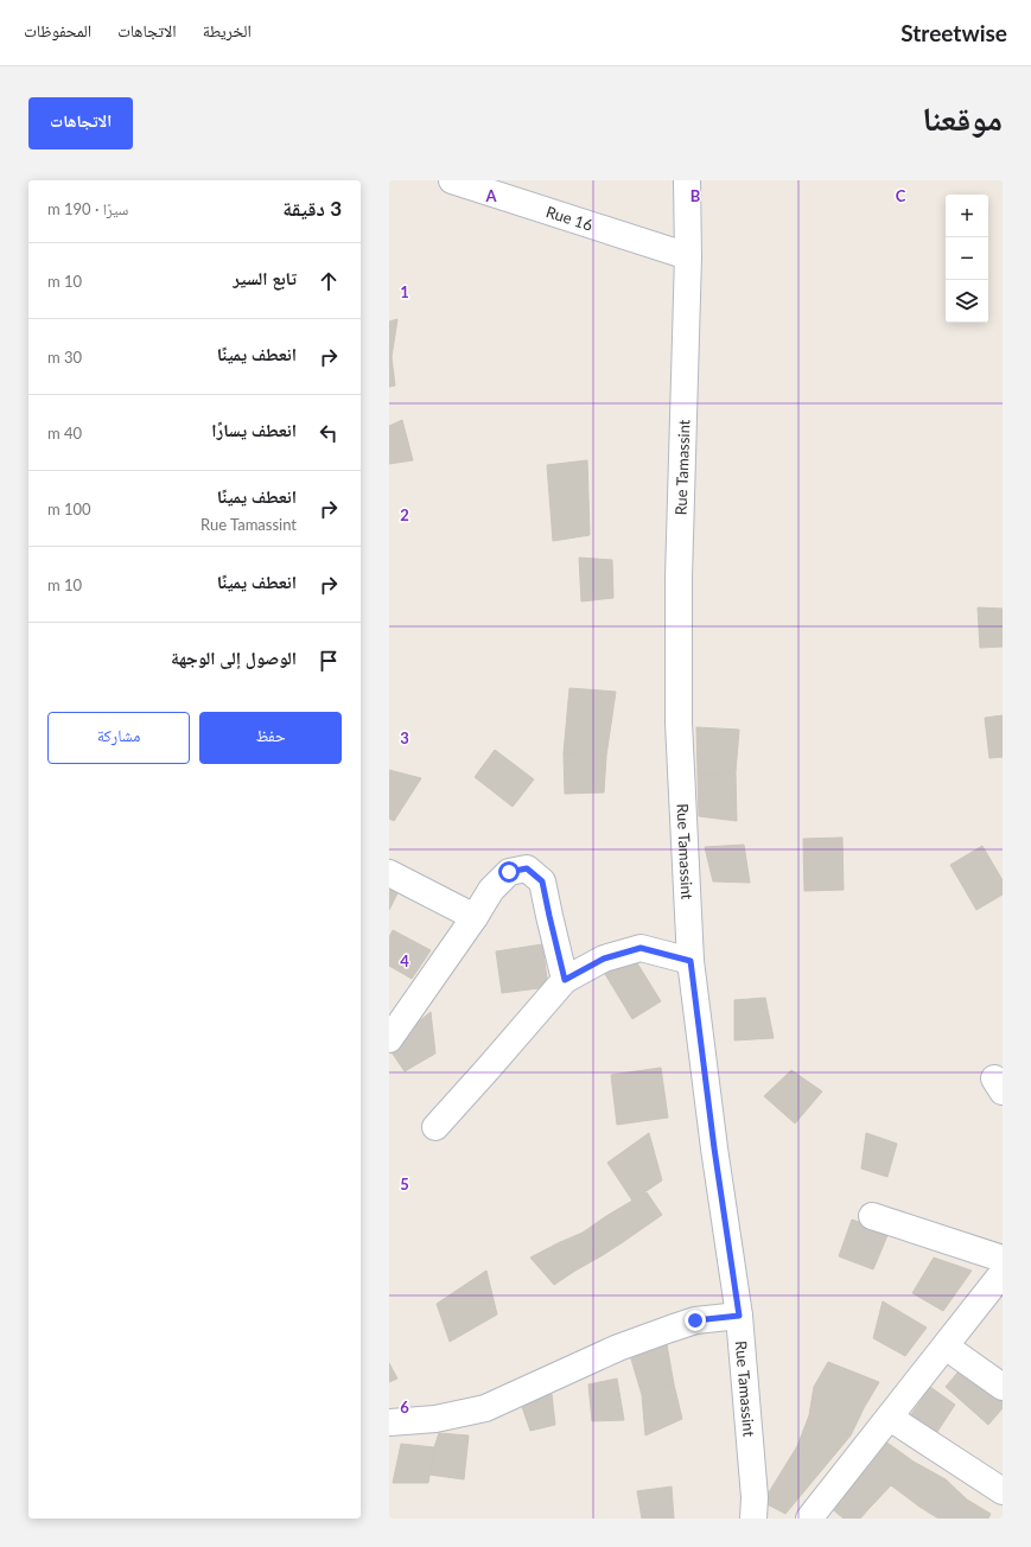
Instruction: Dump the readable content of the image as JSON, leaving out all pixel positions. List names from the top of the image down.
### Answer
{
  "streets": {
    "street": ["Rue 16", "Rue Tamassint"]
  },
  "crossings": [
    ["Rue 16", "Rue Tamassint"]
  ],
  "page": {
    "header": "Streetwise",
    "nav": ["الخريطة", "الاتجاهات", "المحفوظات"],
    "title": "موقعنا",
    "buttons": [
      "الاتجاهات",
      ["حفظ", "مشاركة"]
    ],
    "heading": ["3 دقيقة", "سيرًا · 190 m"],
    "map_buttons": ["+", "−"],
    "list": [
      ["تابع السير", "10 m"],
      ["انعطف يمينًا", "30 m"],
      ["انعطف يسارًا", "40 m"],
      ["انعطف يمينًا", "Rue Tamassint", "100 m"],
      ["انعطف يمينًا", "10 m"],
      "الوصول إلى الوجهة"
    ]
  },
  "grid": {
    "columns": ["A", "B", "C"],
    "rows": [
      "1",
      "2",
      "3",
      "4",
      "5",
      "6"
    ]
  }
}
